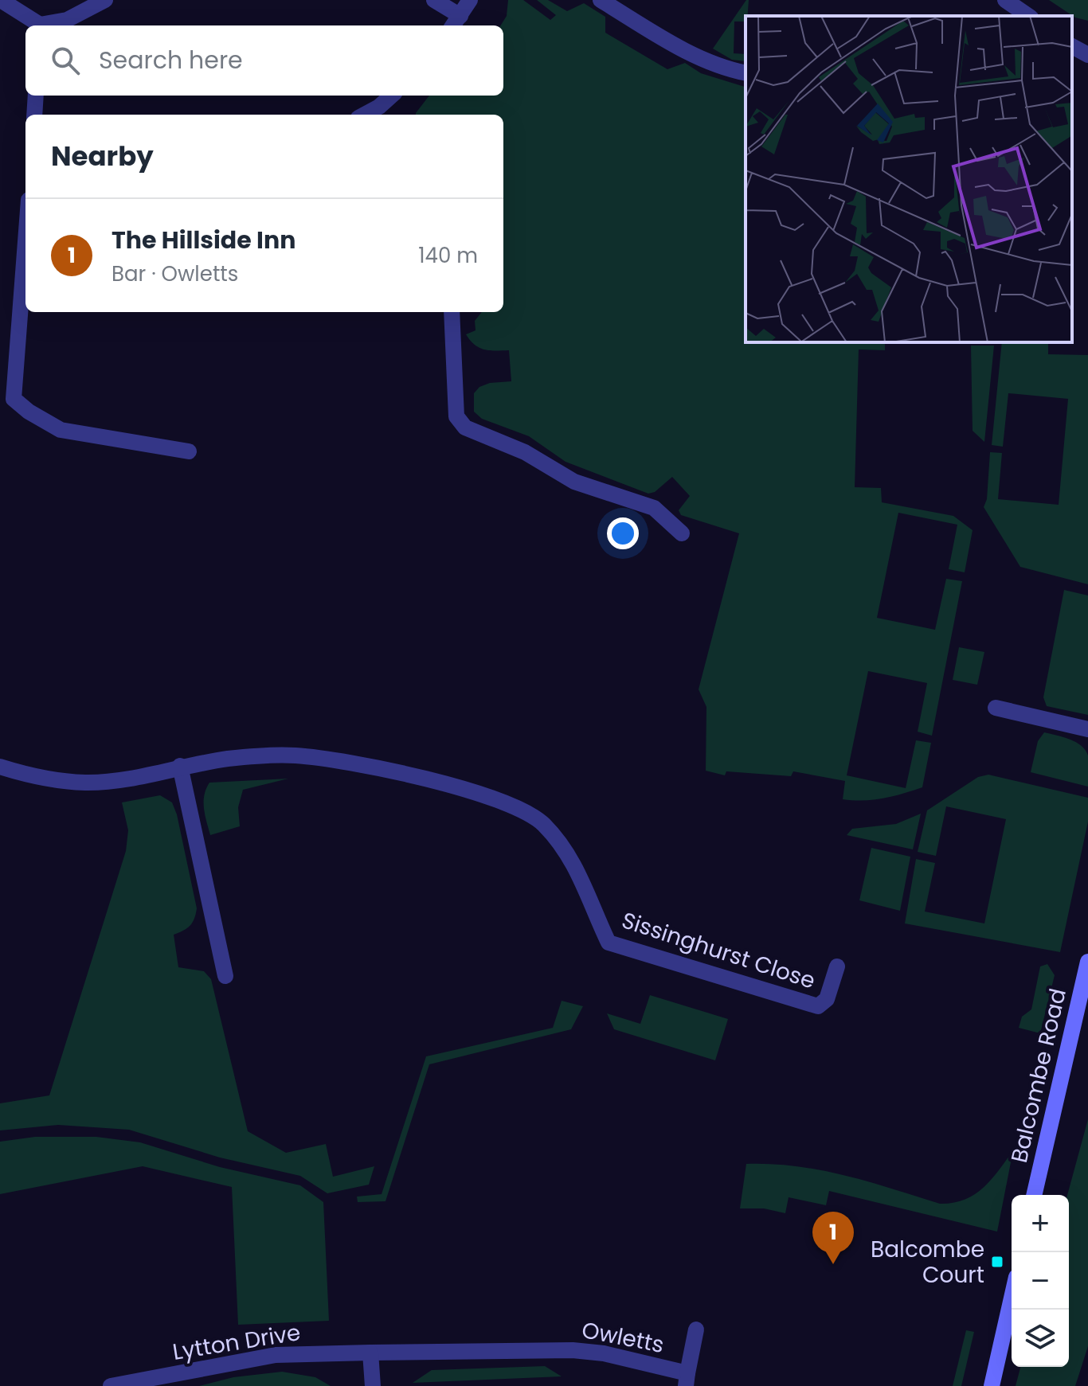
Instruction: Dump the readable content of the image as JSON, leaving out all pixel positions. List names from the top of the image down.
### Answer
{
  "streets": {
    "main road": ["Balcombe Road"],
    "street": ["Sissinghurst Close", "Owletts", "Lytton Drive"]
  },
  "crossings": [
    ["Owletts", "Lytton Drive"]
  ],
  "places": {
    "transit": ["Balcombe Court"]
  },
  "page": {
    "search": "Search here",
    "heading": "Nearby",
    "list": [
      {
        "mark": "1",
        "name": "The Hillside Inn",
        "note": "Bar · Owletts",
        "value": "140 m"
      }
    ],
    "map_buttons": ["+", "−"],
    "pins": "1"
  }
}
